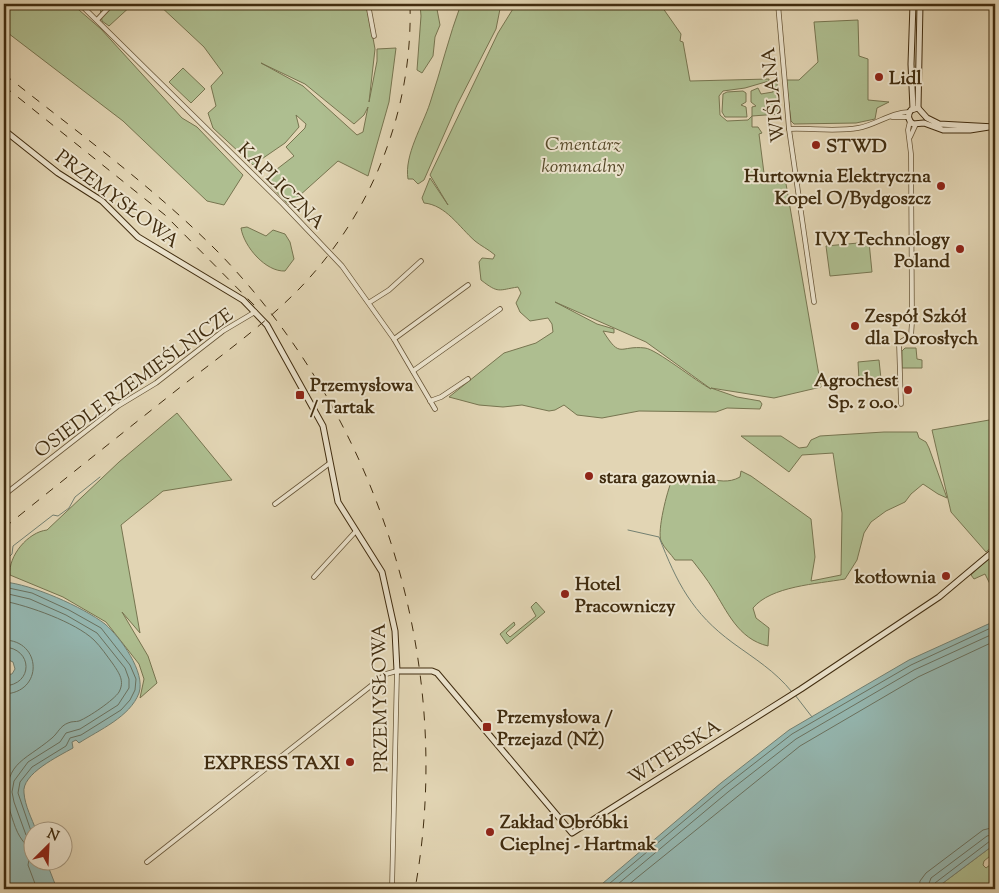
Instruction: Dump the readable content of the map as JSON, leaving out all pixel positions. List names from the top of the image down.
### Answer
{
  "streets": {
    "street": [
      "WIŚLANA",
      "KAPLICZNA",
      "PRZEMYSŁOWA",
      "OSIEDLE RZEMIEŚLNICZE",
      "WITEBSKA"
    ]
  },
  "crossings": [
    ["PRZEMYSŁOWA", "OSIEDLE RZEMIEŚLNICZE"],
    ["PRZEMYSŁOWA", "WITEBSKA"]
  ],
  "parks": ["Cmentarz komunalny"],
  "places": {
    "other": [
      "Lidl",
      "STWD",
      "Hurtownia Elektryczna Kopel O/Bydgoszcz",
      "IVY Technology Poland",
      "Zespół Szkół dla Dorosłych",
      "Agrochest Sp. z o.o.",
      "stara gazownia",
      "kotłownia",
      "Hotel Pracowniczy",
      "EXPRESS TAXI",
      "Zakład Obróbki Cieplnej - Hartmak"
    ],
    "transit": ["Przemysłowa / Tartak", "Przemysłowa / Przejazd (NŻ)"]
  },
  "north": "top right"
}
